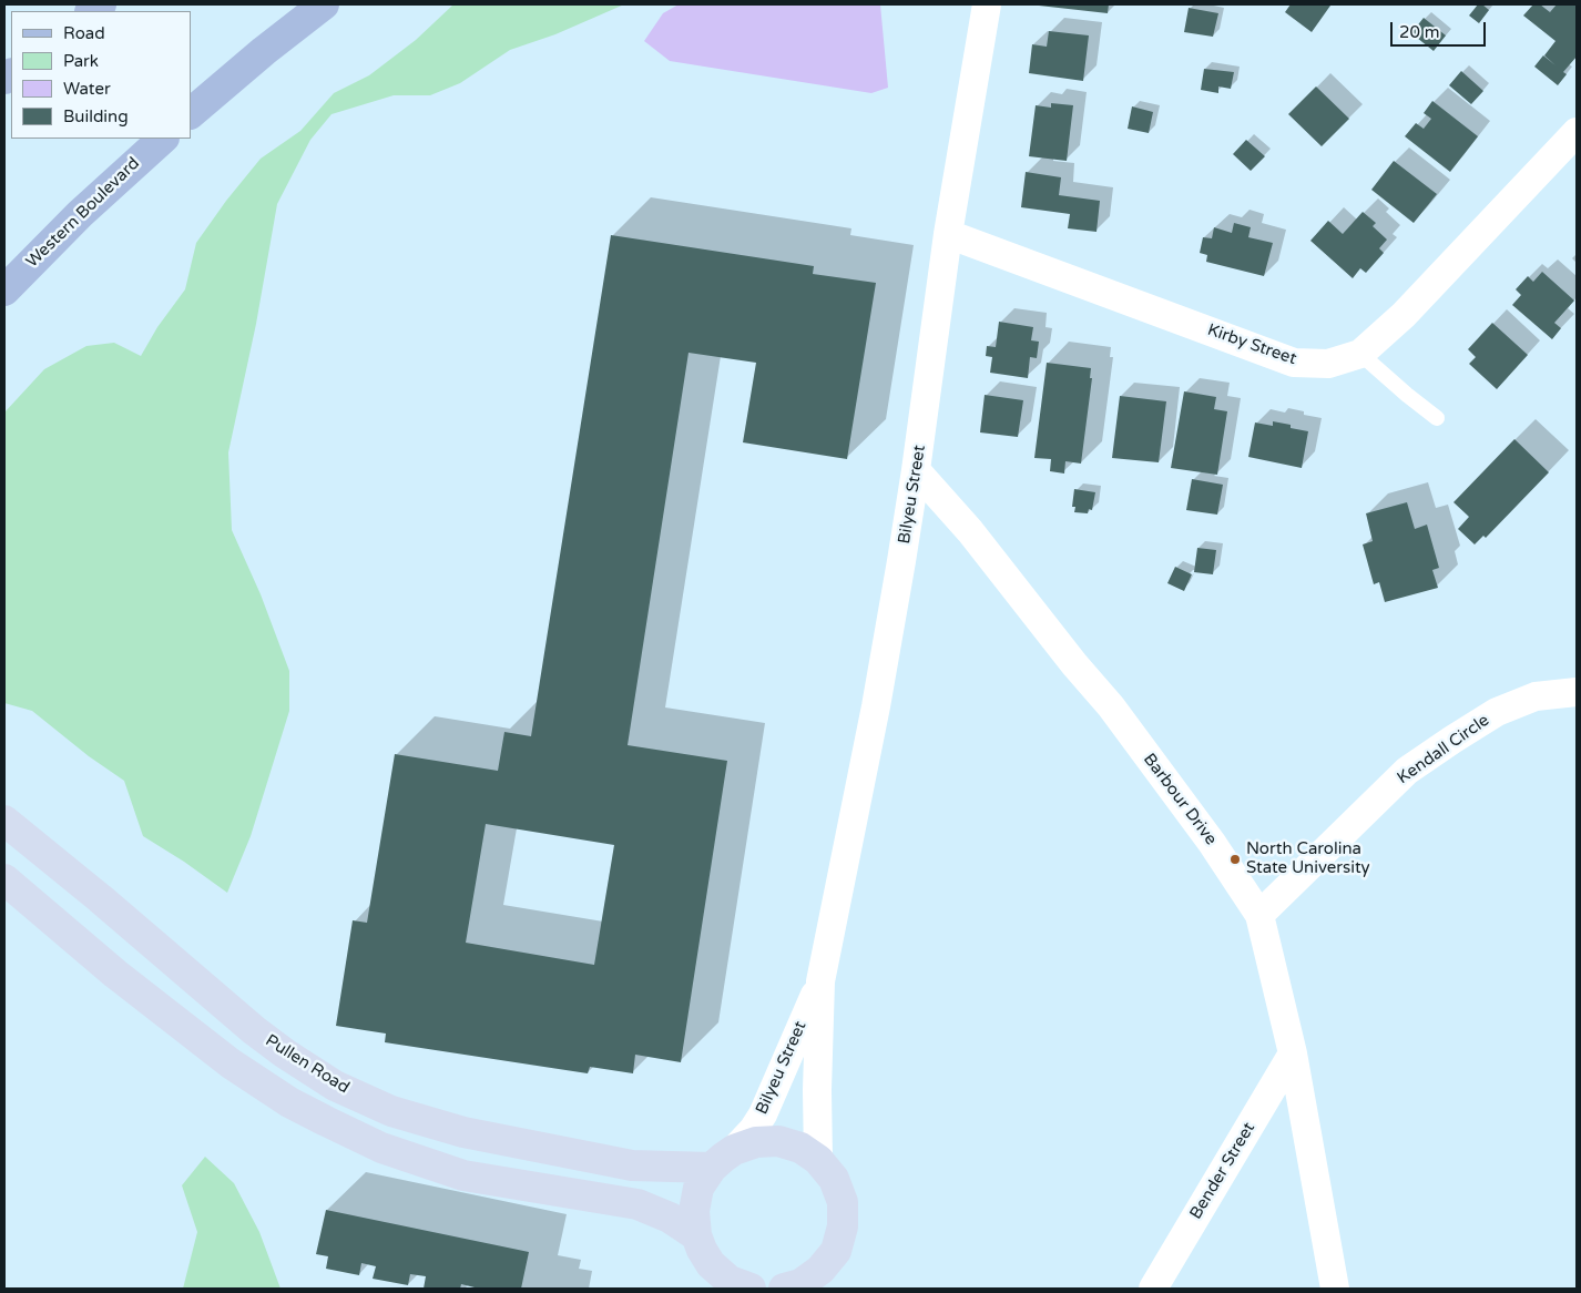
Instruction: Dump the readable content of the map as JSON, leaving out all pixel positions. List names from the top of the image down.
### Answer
{
  "streets": {
    "main road": ["Western Boulevard"],
    "street": [
      "Kirby Street",
      "Bilyeu Street",
      "Kendall Circle",
      "Barbour Drive",
      "Pullen Road",
      "Bender Street"
    ]
  },
  "crossings": [
    ["Kirby Street", "Bilyeu Street"],
    ["Bilyeu Street", "Barbour Drive"],
    ["Bilyeu Street", "Pullen Road"],
    ["Kendall Circle", "Barbour Drive"],
    ["Barbour Drive", "Bender Street"]
  ],
  "places": ["North Carolina State University"],
  "legend": [
    "Road",
    "Park",
    "Water",
    "Building"
  ],
  "scale_bar": "20 m"
}
